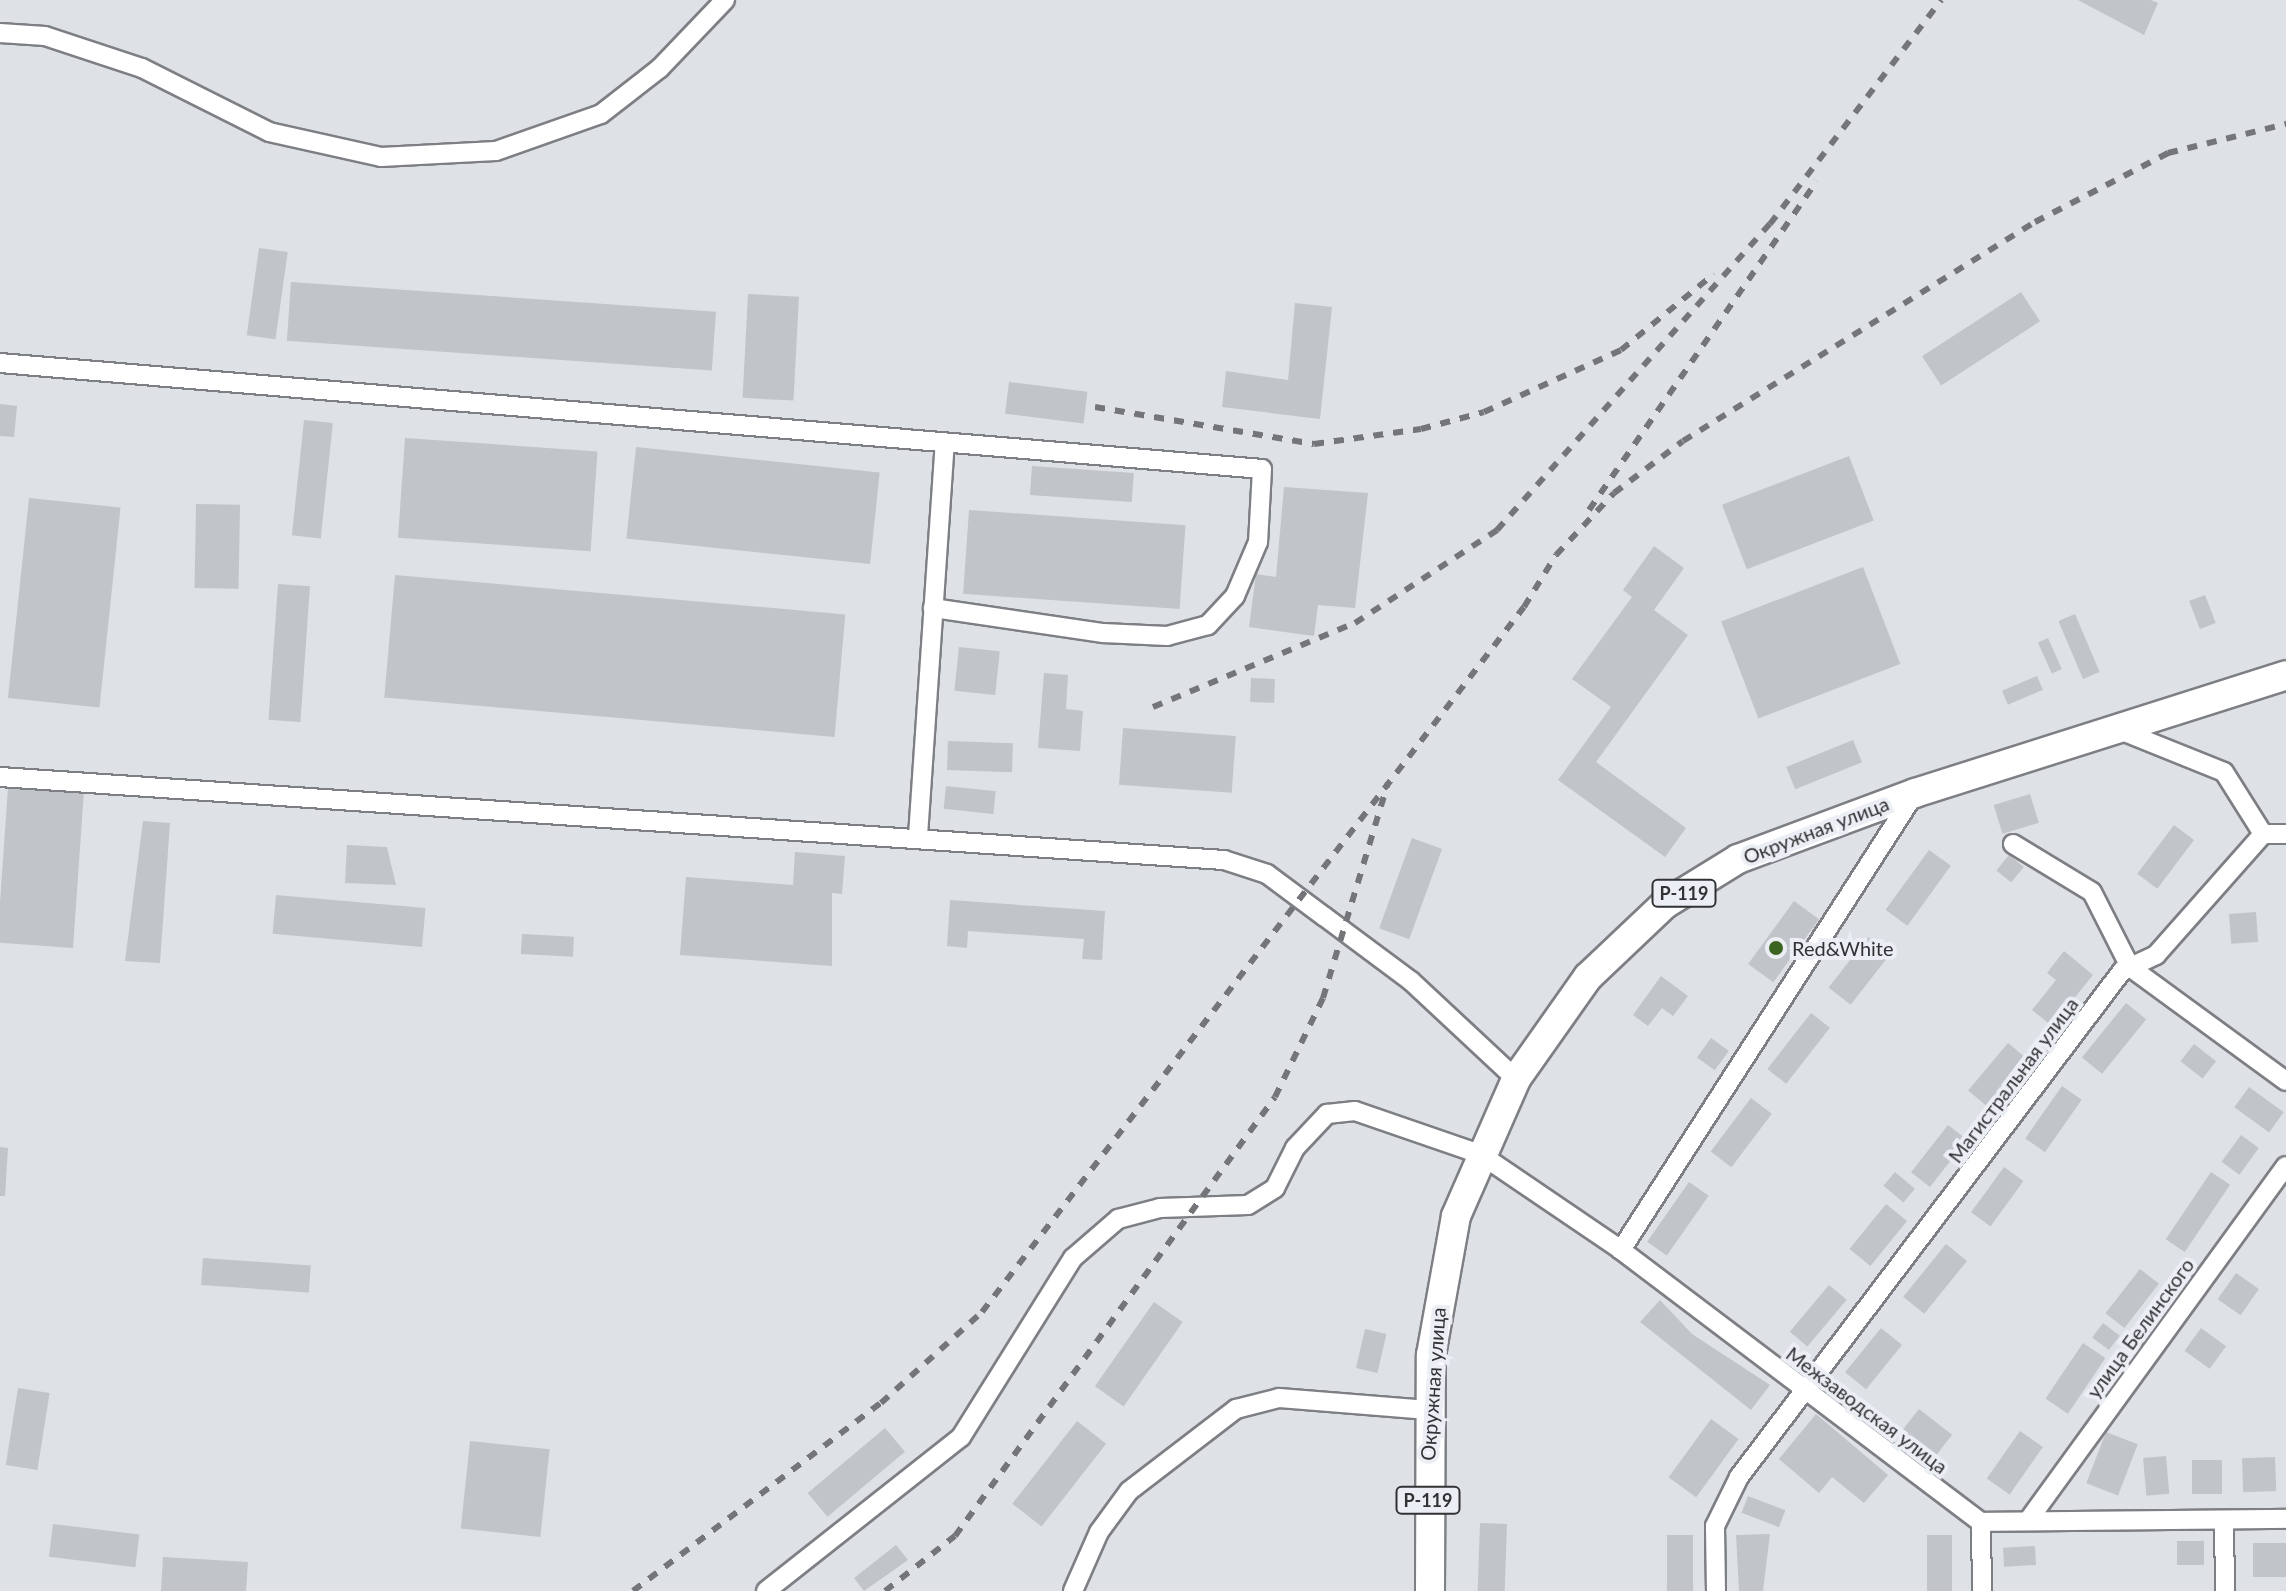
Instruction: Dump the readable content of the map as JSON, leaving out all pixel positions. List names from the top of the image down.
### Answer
{
  "streets": {
    "highway": ["Окружная улица", "Р-119"],
    "street": ["Магистральная улица", "улица Белинского", "Межзаводская улица"]
  },
  "crossings": [
    ["Окружная улица", "Межзаводская улица"],
    ["Магистральная улица", "Межзаводская улица"]
  ],
  "places": ["Red&White"]
}
